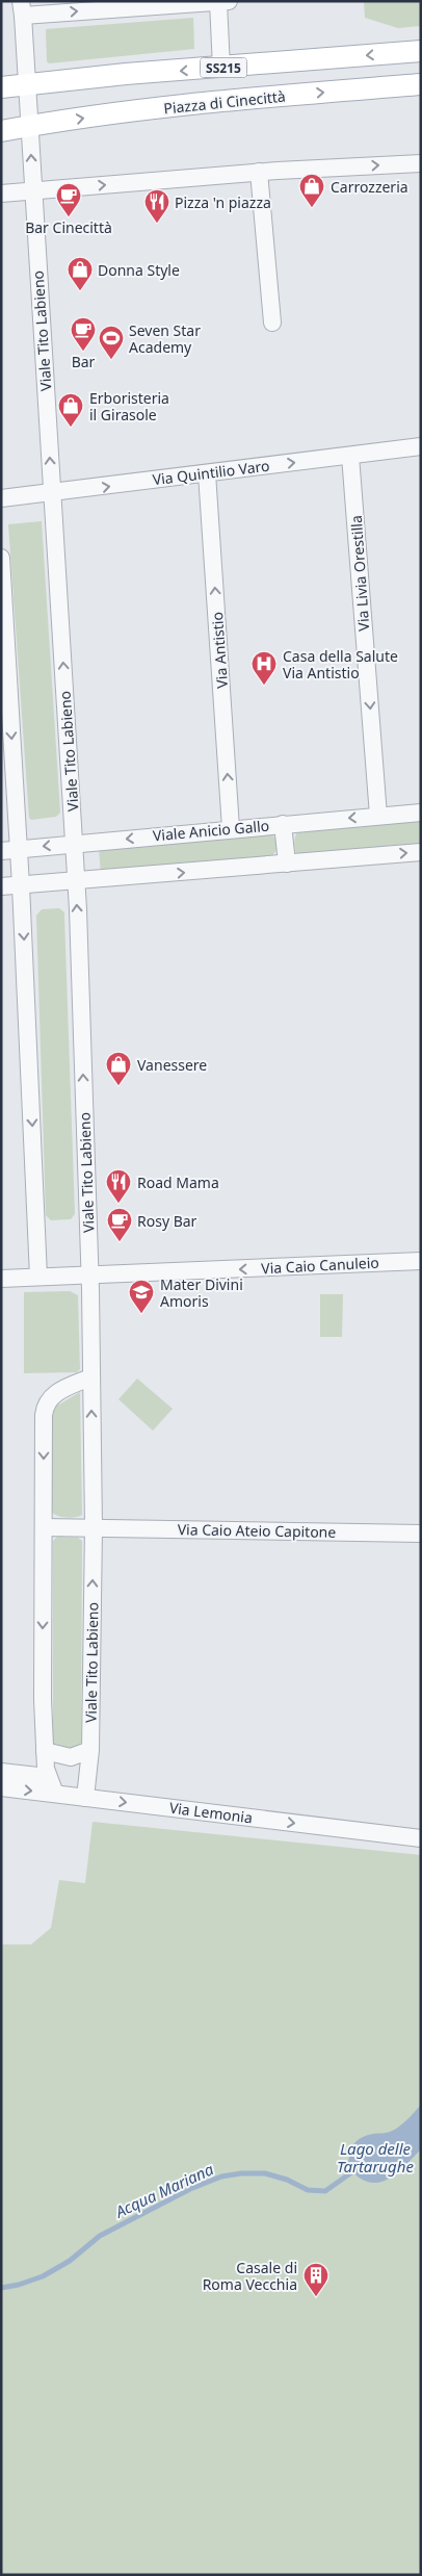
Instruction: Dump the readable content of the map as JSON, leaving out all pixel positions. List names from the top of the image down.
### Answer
{
  "streets": {
    "main road": ["SS215", "Piazza di Cinecittà"],
    "street": [
      "Viale Tito Labieno",
      "Via Quintilio Varo",
      "Via Livia Orestilla",
      "Via Antistio",
      "Viale Anicio Gallo",
      "Via Caio Canuleio",
      "Via Caio Ateio Capitone",
      "Via Lemonia"
    ]
  },
  "crossings": [
    ["Piazza di Cinecittà", "Viale Tito Labieno"],
    ["Viale Tito Labieno", "Via Quintilio Varo"],
    ["Viale Tito Labieno", "Viale Anicio Gallo"],
    ["Viale Tito Labieno", "Via Caio Canuleio"],
    ["Viale Tito Labieno", "Via Caio Ateio Capitone"],
    ["Viale Tito Labieno", "Via Lemonia"],
    ["Via Quintilio Varo", "Via Livia Orestilla"],
    ["Via Quintilio Varo", "Via Antistio"],
    ["Via Livia Orestilla", "Viale Anicio Gallo"],
    ["Via Antistio", "Viale Anicio Gallo"]
  ],
  "one_way": [
    "Via Quintilio Varo",
    "Via Livia Orestilla",
    "Via Antistio",
    "Via Caio Canuleio",
    "Via Lemonia"
  ],
  "water": ["Lago delle Tartarughe", "Acqua Mariana"],
  "places": {
    "shop": [
      "Carrozzeria",
      "Donna Style",
      "Erboristeria il Girasole",
      "Vanessere"
    ],
    "cafe": ["Bar Cinecittà", "Bar", "Rosy Bar"],
    "restaurant": ["Pizza 'n piazza", "Road Mama"],
    "sports": ["Seven Star Academy"],
    "hospital": ["Casa della Salute Via Antistio"],
    "school or university": ["Mater Divini Amoris"],
    "building": ["Casale di Roma Vecchia"]
  }
}
